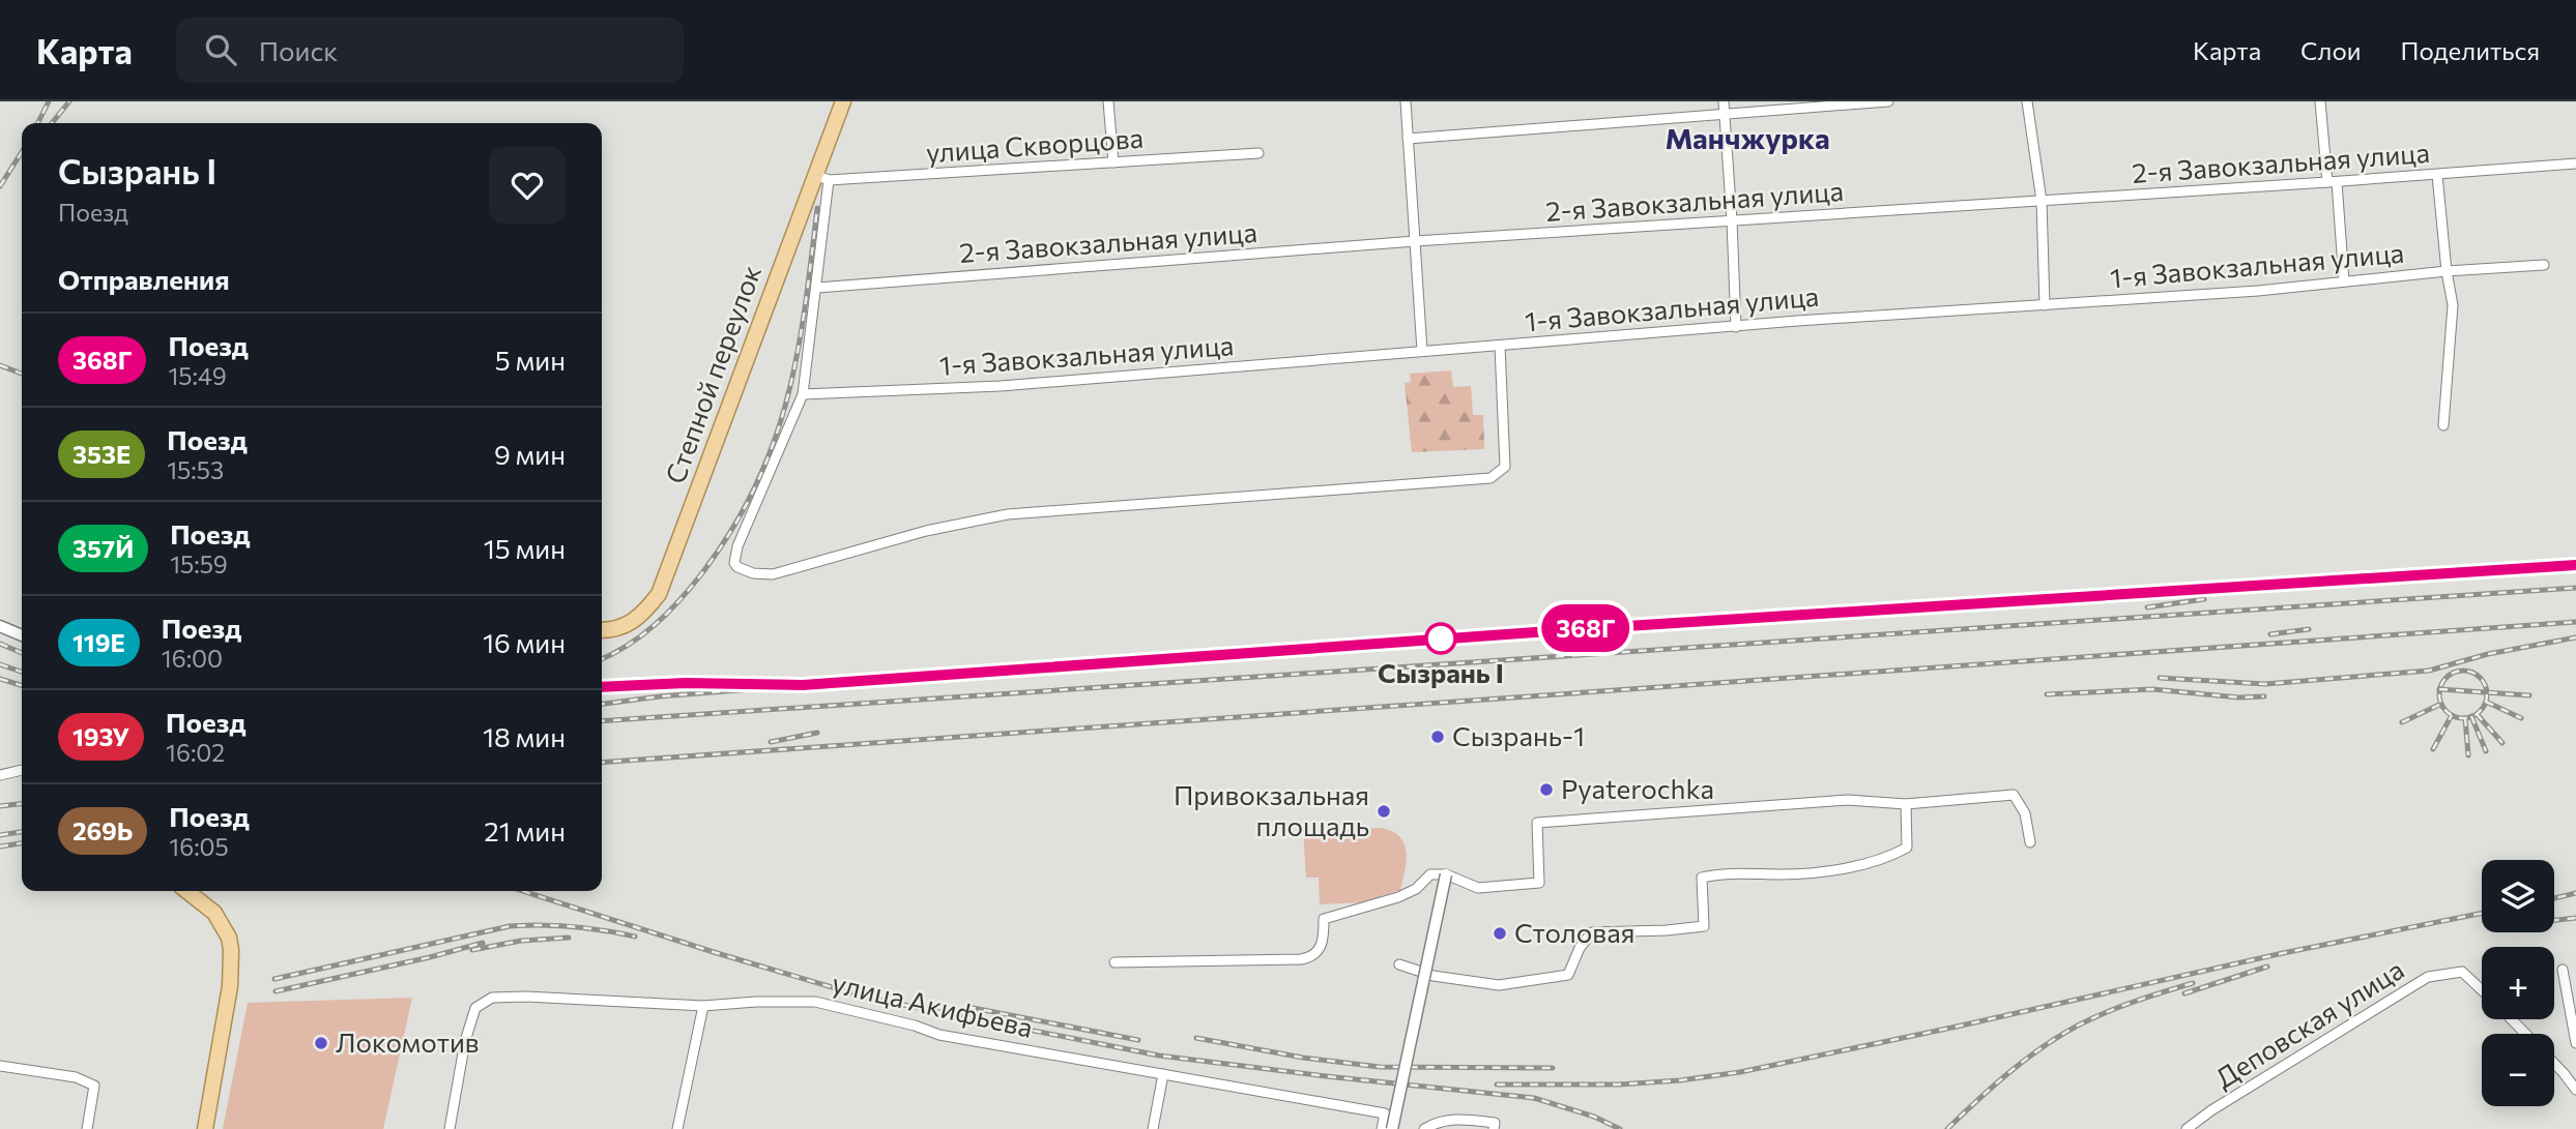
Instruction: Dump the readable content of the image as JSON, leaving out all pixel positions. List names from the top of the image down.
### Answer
{
  "streets": {
    "main road": ["Степной переулок"],
    "street": [
      "улица Скворцова",
      "2-я Завокзальная улица",
      "1-я Завокзальная улица",
      "улица Акифьева",
      "Деповская улица"
    ]
  },
  "crossings": [
    ["улица Скворцова", "Степной переулок"]
  ],
  "districts": ["Манчжурка"],
  "places": [
    "Сызрань I",
    "Сызрань-1",
    "Pyaterochka",
    "Привокзальная площадь",
    "Столовая",
    "Локомотив"
  ],
  "page": {
    "header": "Карта",
    "search": "Поиск",
    "nav": ["Карта", "Слои", "Поделиться"],
    "on_map": "368Г",
    "heading": [
      ["Сызрань I", "Поезд"],
      "Отправления"
    ],
    "list": [
      {
        "mark": "368Г",
        "name": "Поезд",
        "note": "15:49",
        "value": "5 мин"
      },
      {
        "mark": "353Е",
        "name": "Поезд",
        "note": "15:53",
        "value": "9 мин"
      },
      {
        "mark": "357Й",
        "name": "Поезд",
        "note": "15:59",
        "value": "15 мин"
      },
      {
        "mark": "119Е",
        "name": "Поезд",
        "note": "16:00",
        "value": "16 мин"
      },
      {
        "mark": "193У",
        "name": "Поезд",
        "note": "16:02",
        "value": "18 мин"
      },
      {
        "mark": "269Ь",
        "name": "Поезд",
        "note": "16:05",
        "value": "21 мин"
      }
    ],
    "map_buttons": ["+", "−"]
  }
}
